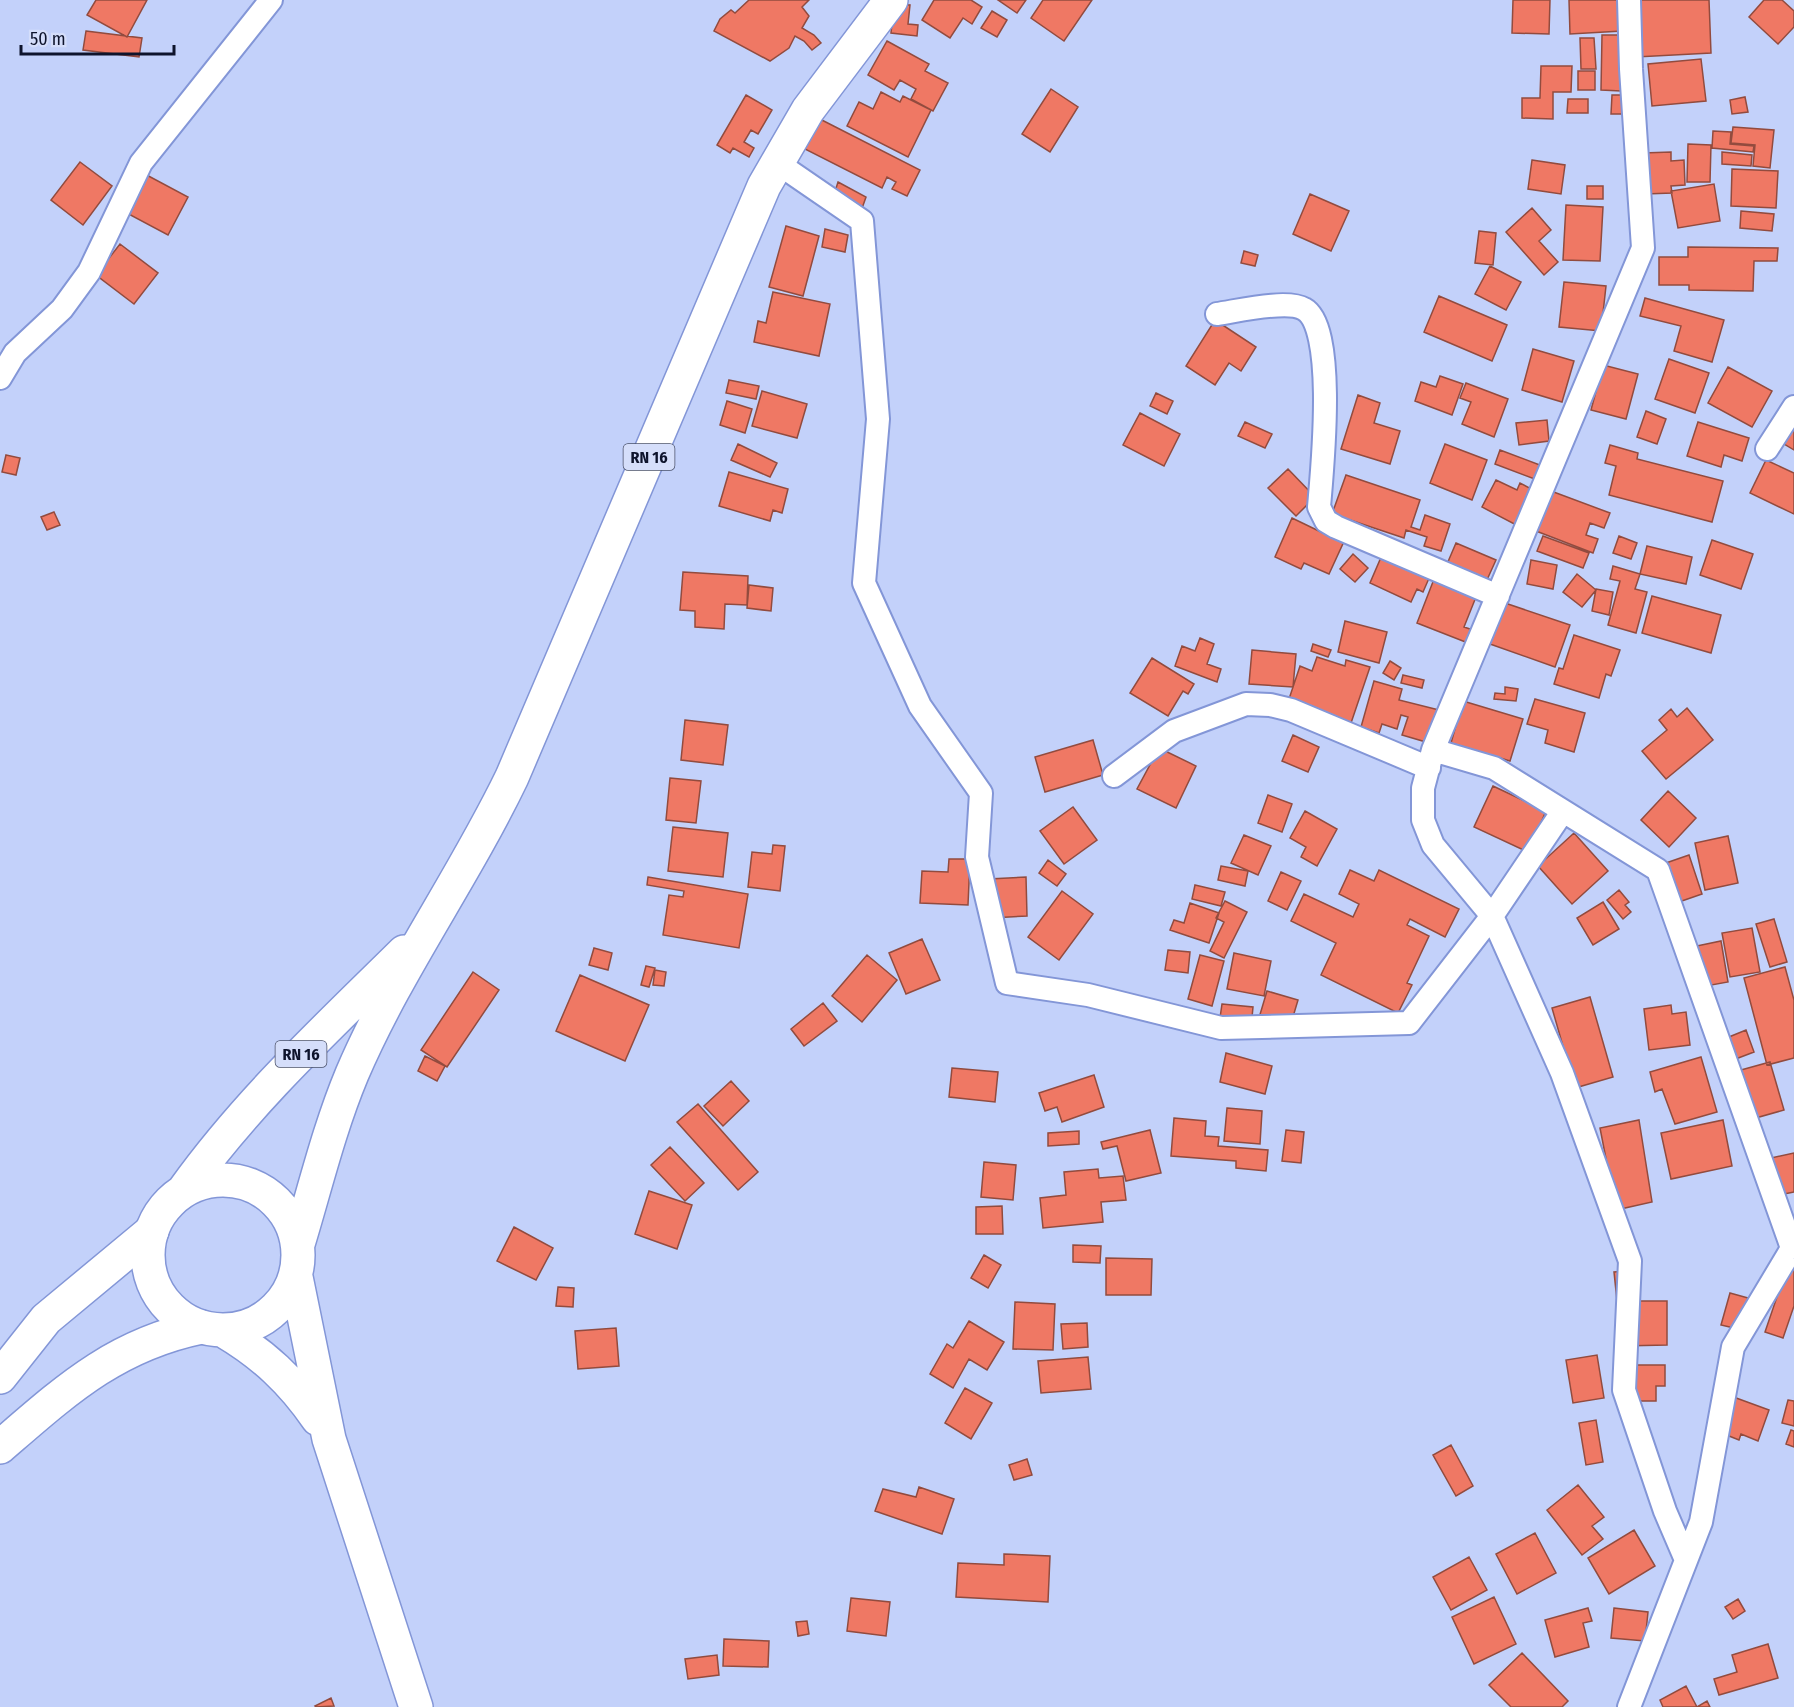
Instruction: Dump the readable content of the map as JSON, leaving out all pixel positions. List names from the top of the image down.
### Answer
{
  "streets": {
    "main road": ["RN 16"]
  },
  "scale_bar": "50 m"
}
